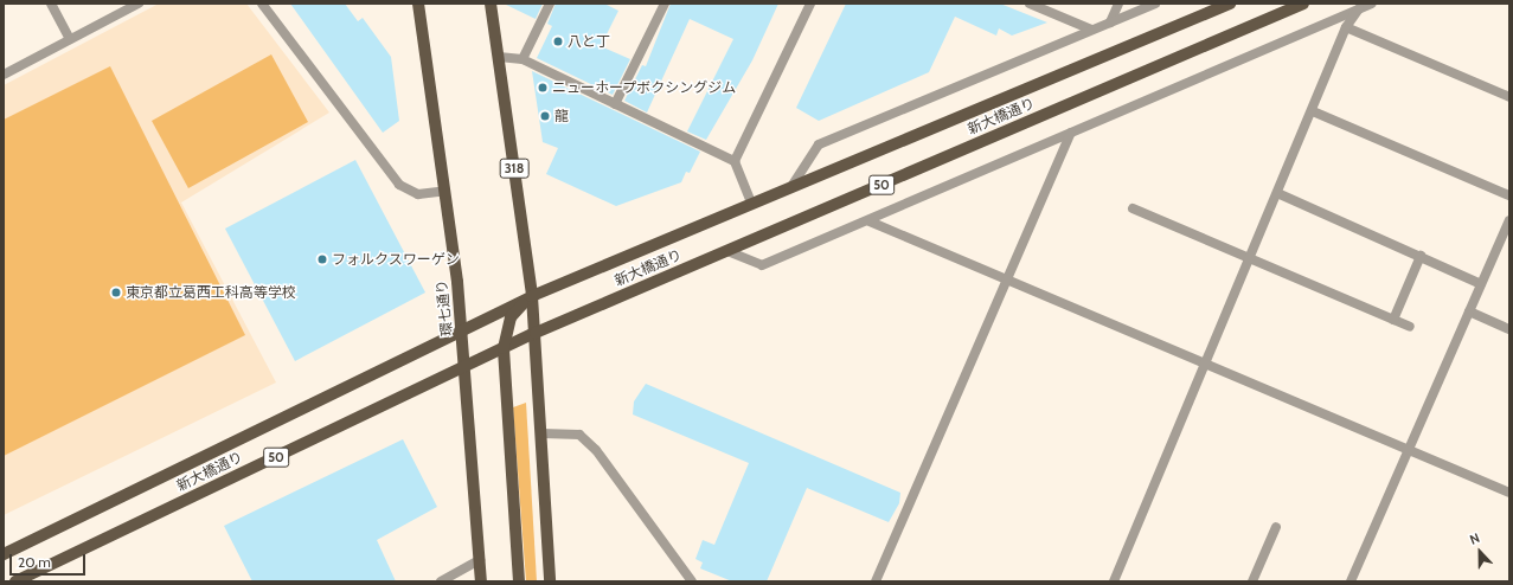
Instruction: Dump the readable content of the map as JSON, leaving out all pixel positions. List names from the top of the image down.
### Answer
{
  "streets": {
    "main road": [
      "新大橋通り",
      "318",
      "50",
      "環七通り"
    ]
  },
  "crossings": [
    ["新大橋通り", "318"],
    ["新大橋通り", "環七通り"]
  ],
  "places": [
    "八と丁",
    "ニューホープボクシングジム",
    "龍",
    "フォルクスワーゲン",
    "東京都立葛西工科高等学校"
  ],
  "scale_bar": "20 m",
  "north": "top"
}
